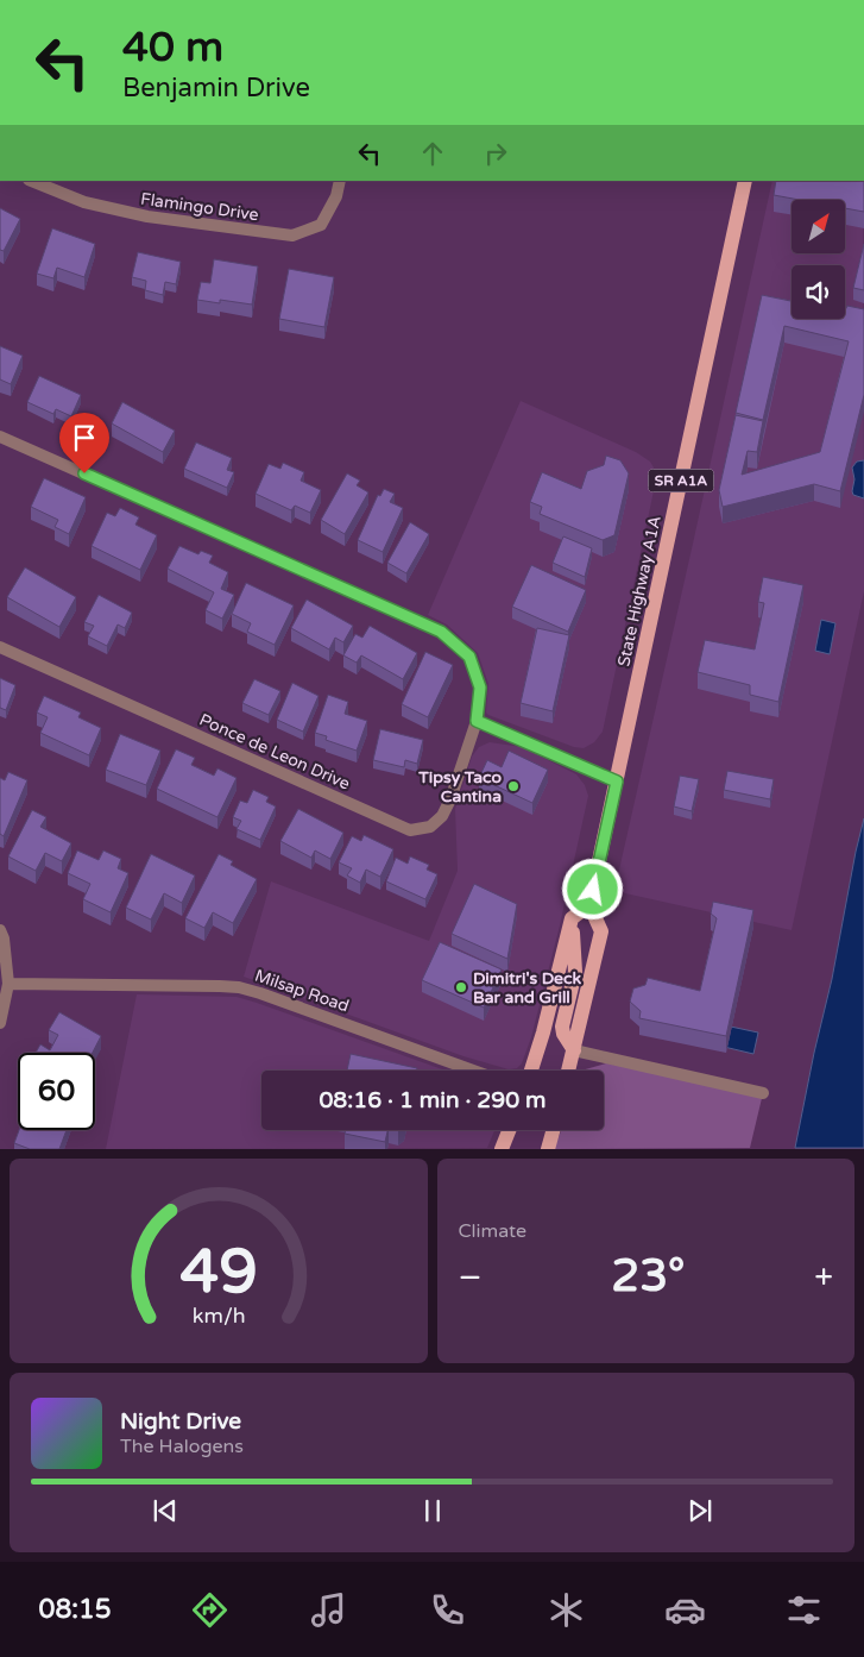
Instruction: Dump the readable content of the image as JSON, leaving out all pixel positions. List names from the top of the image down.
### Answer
{
  "streets": {
    "main road": ["SR A1A", "State Highway A1A"],
    "street": ["Flamingo Drive", "Ponce de Leon Drive", "Milsap Road"]
  },
  "places": ["Tipsy Taco Cantina", "Dimitri's Deck Bar and Grill"],
  "north": "top right",
  "page": {
    "turn": ["40 m", "Benjamin Drive"],
    "limit": "60",
    "trip": "08:16 · 1 min · 290 m",
    "tile": "Climate",
    "heat": ["−", "23°", "+"],
    "song": ["Night Drive", "The Halogens"],
    "tabs": "08:15",
    "gauge": ["49", "km/h"]
  }
}
